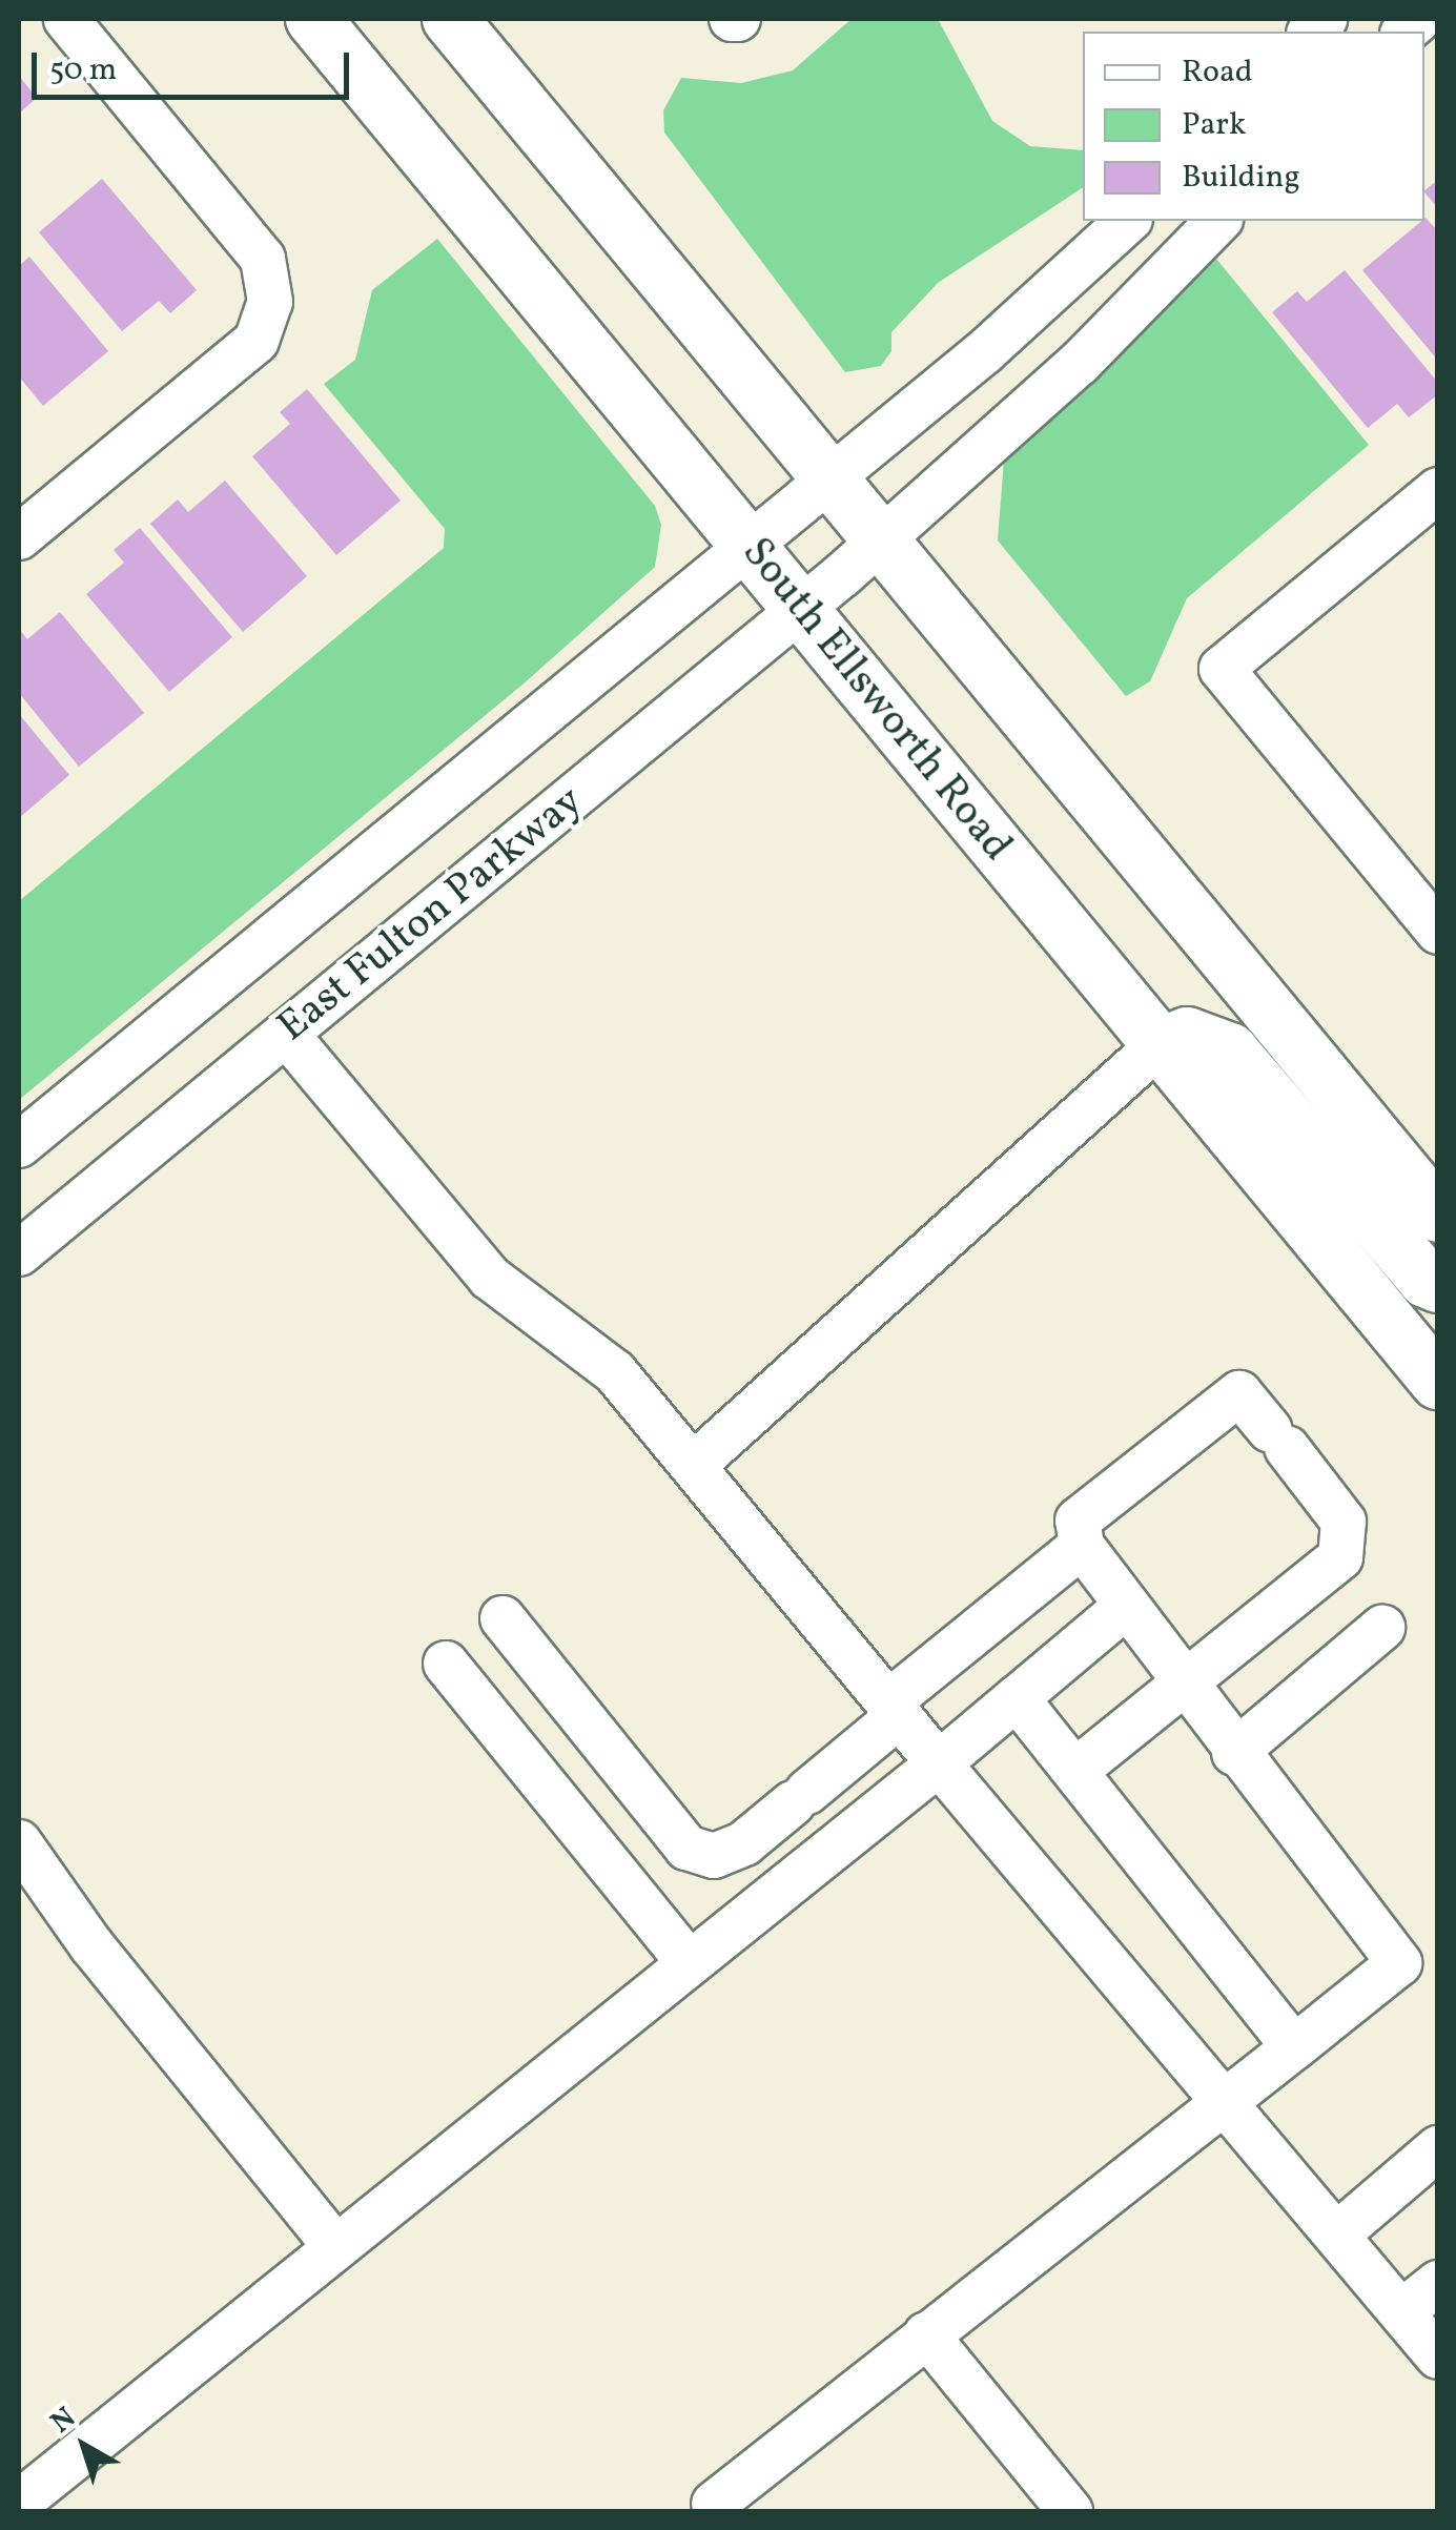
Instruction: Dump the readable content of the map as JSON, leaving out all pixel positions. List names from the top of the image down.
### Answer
{
  "streets": {
    "main road": ["South Ellsworth Road"],
    "street": ["East Fulton Parkway"]
  },
  "crossings": [
    ["South Ellsworth Road", "East Fulton Parkway"]
  ],
  "legend": ["Road", "Park", "Building"],
  "scale_bar": "50 m",
  "north": "top left"
}
